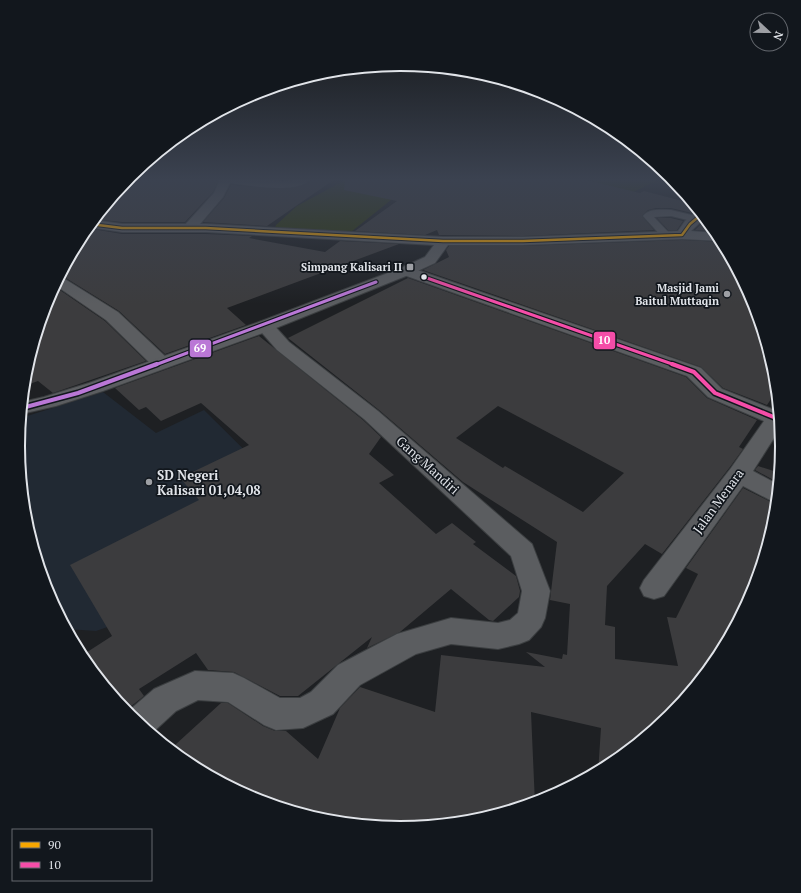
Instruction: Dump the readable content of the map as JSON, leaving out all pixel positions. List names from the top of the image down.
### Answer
{
  "streets": {
    "street": ["Gang Mandiri", "Jalan Menara"]
  },
  "places": {
    "transit": ["Simpang Kalisari II"],
    "other": ["Masjid Jami Baitul Muttaqin", "SD Negeri Kalisari 01,04,08"]
  },
  "lines": ["transit line 90", "transit line 10", "transit line 69"],
  "legend": ["90", "10"],
  "north": "right"
}
